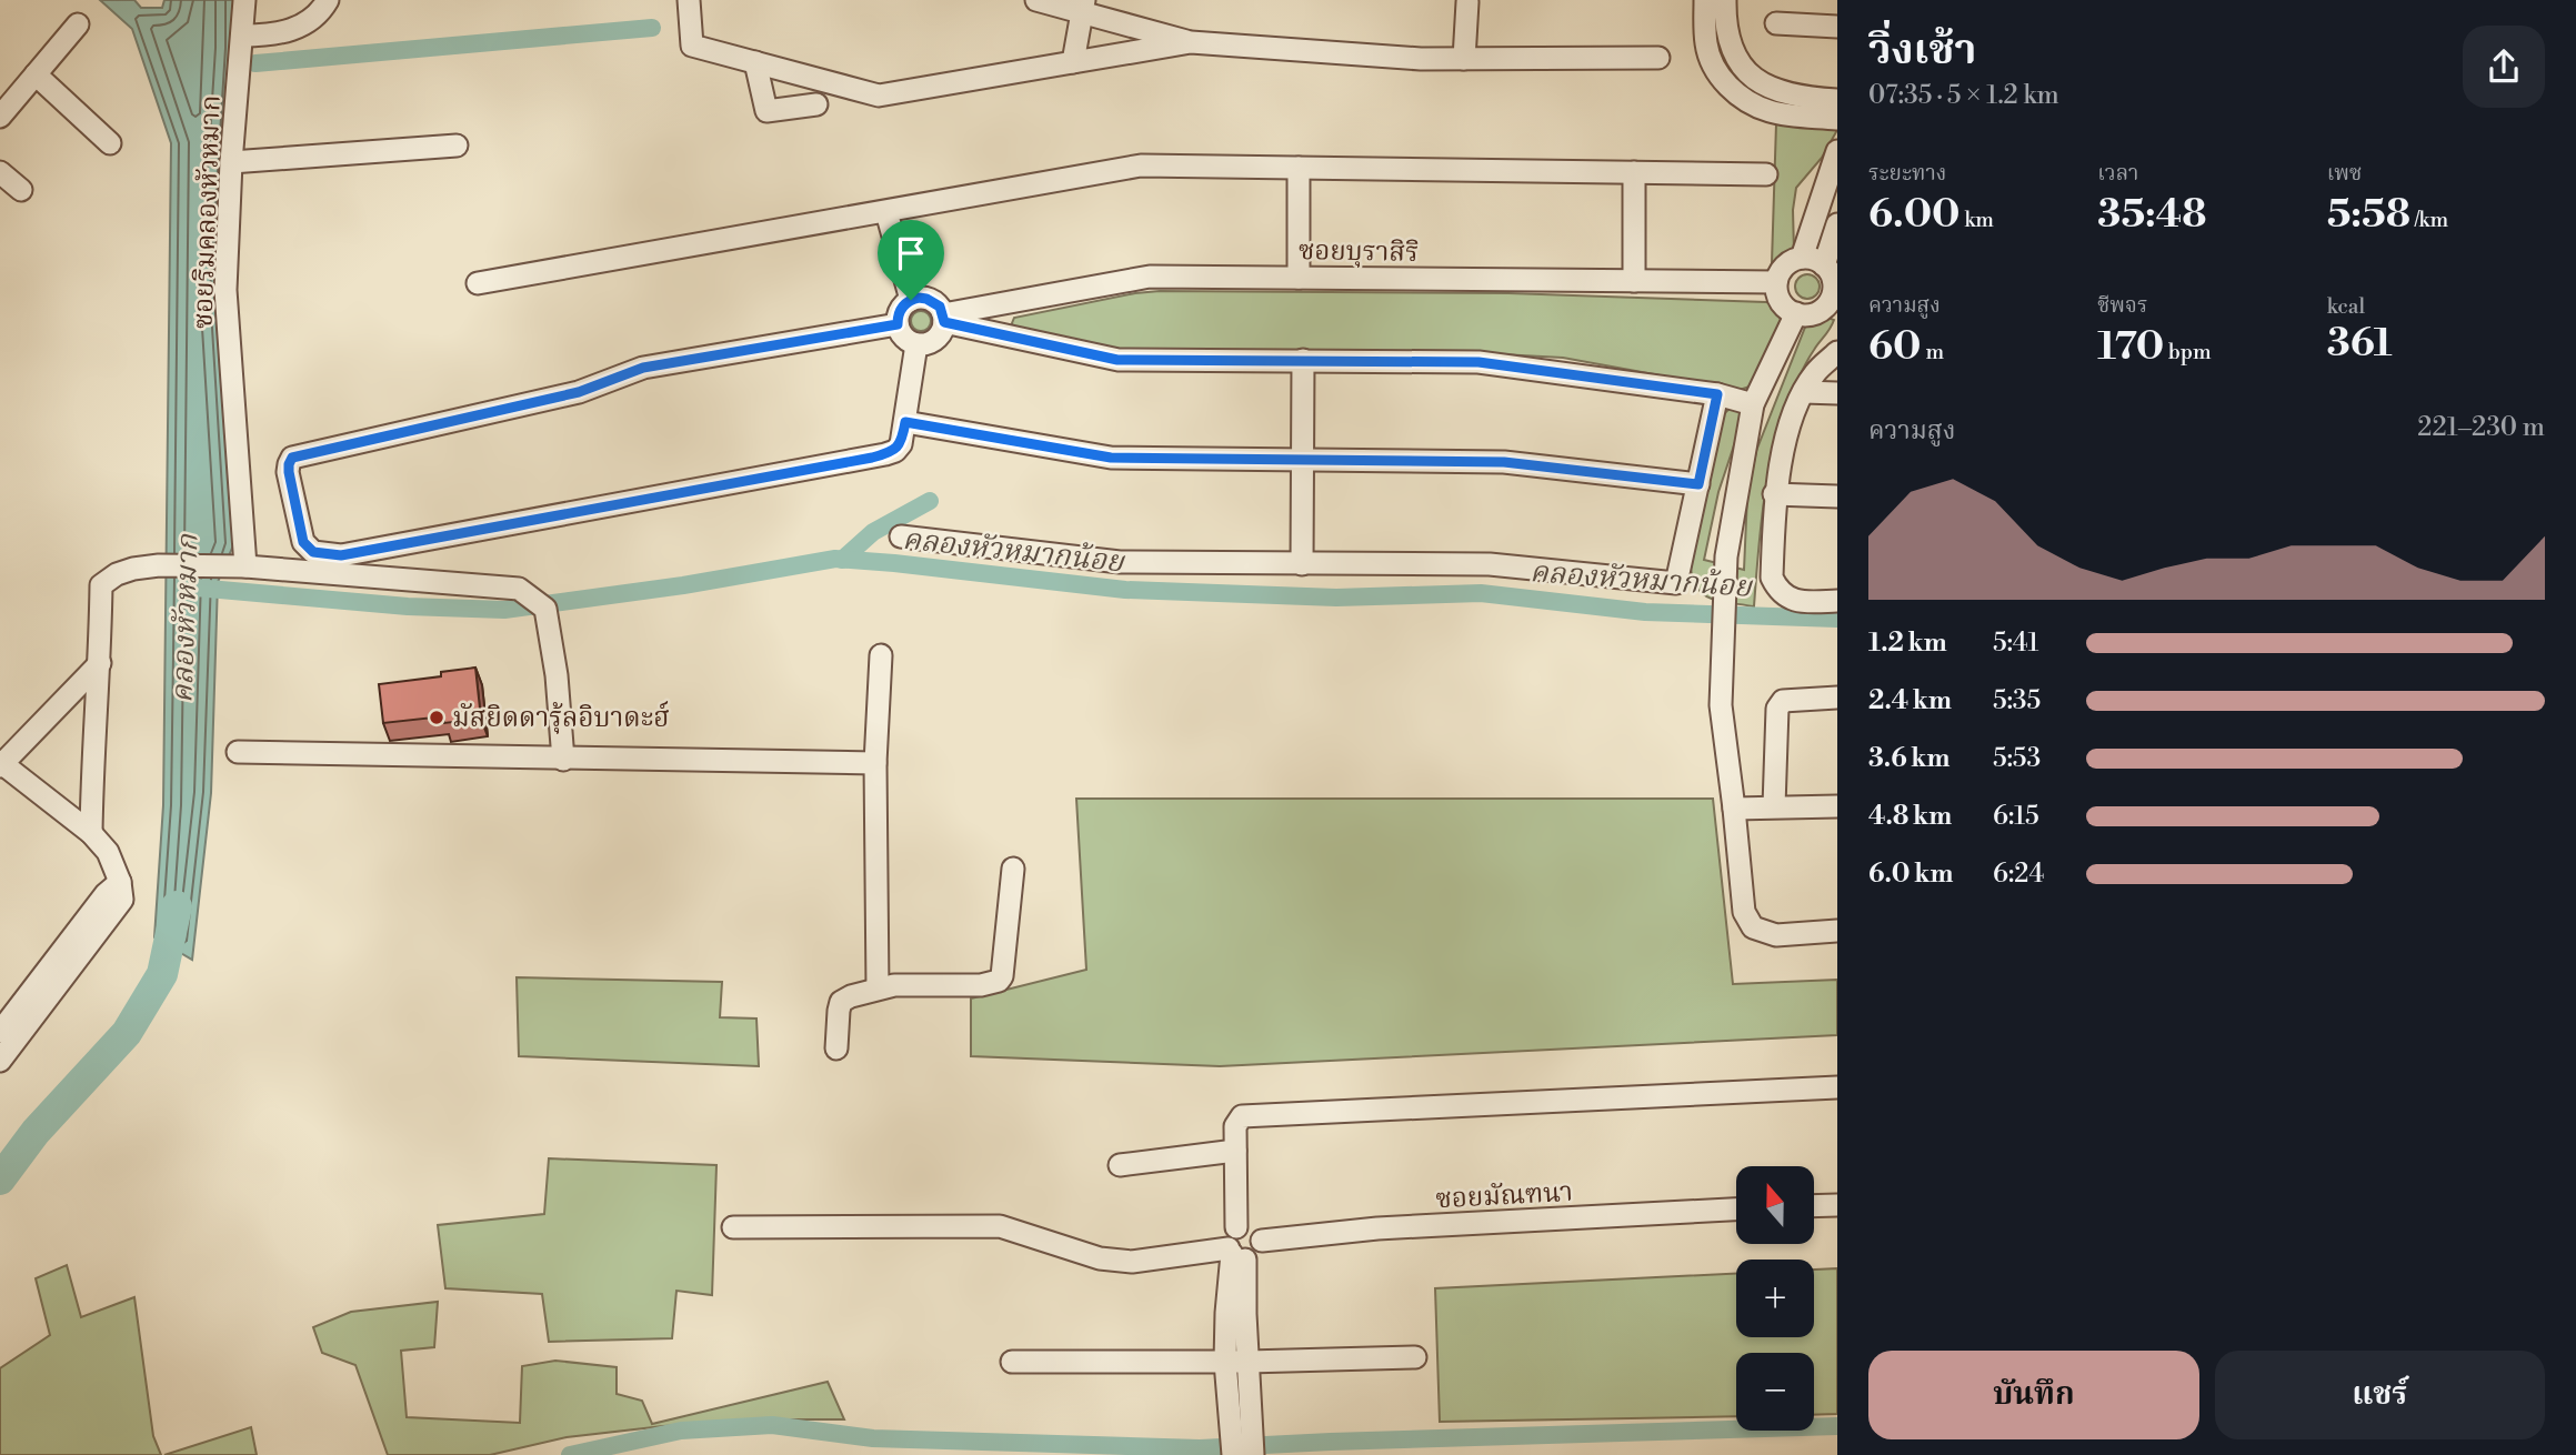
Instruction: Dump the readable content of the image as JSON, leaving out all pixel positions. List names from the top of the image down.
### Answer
{
  "streets": {
    "street": ["ซอยริมคลองหัวหมาก", "ซอยบุราสิริ", "ซอยมัณฑนา"]
  },
  "water": ["คลองหัวหมากน้อย", "คลองหัวหมาก"],
  "places": ["มัสยิดดารุ้ลอิบาดะฮ์"],
  "north": "top",
  "page": {
    "heading": ["วิ่งเช้า", "07:35 · 5 × 1.2 km"],
    "stats": [
      ["ระยะทาง", "6.00 km"],
      ["เวลา", "35:48"],
      ["เพซ", "5:58 /km"],
      ["ความสูง", "60 m"],
      ["ชีพจร", "170 bpm"],
      ["kcal", "361"]
    ],
    "chart": ["ความสูง", "221–230 m"],
    "list": [
      {
        "name": "1.2 km",
        "note": "5:41"
      },
      {
        "name": "2.4 km",
        "note": "5:35"
      },
      {
        "name": "3.6 km",
        "note": "5:53"
      },
      {
        "name": "4.8 km",
        "note": "6:15"
      },
      {
        "name": "6.0 km",
        "note": "6:24"
      }
    ],
    "map_buttons": ["+", "−"],
    "buttons": ["บันทึก", "แชร์"]
  }
}
